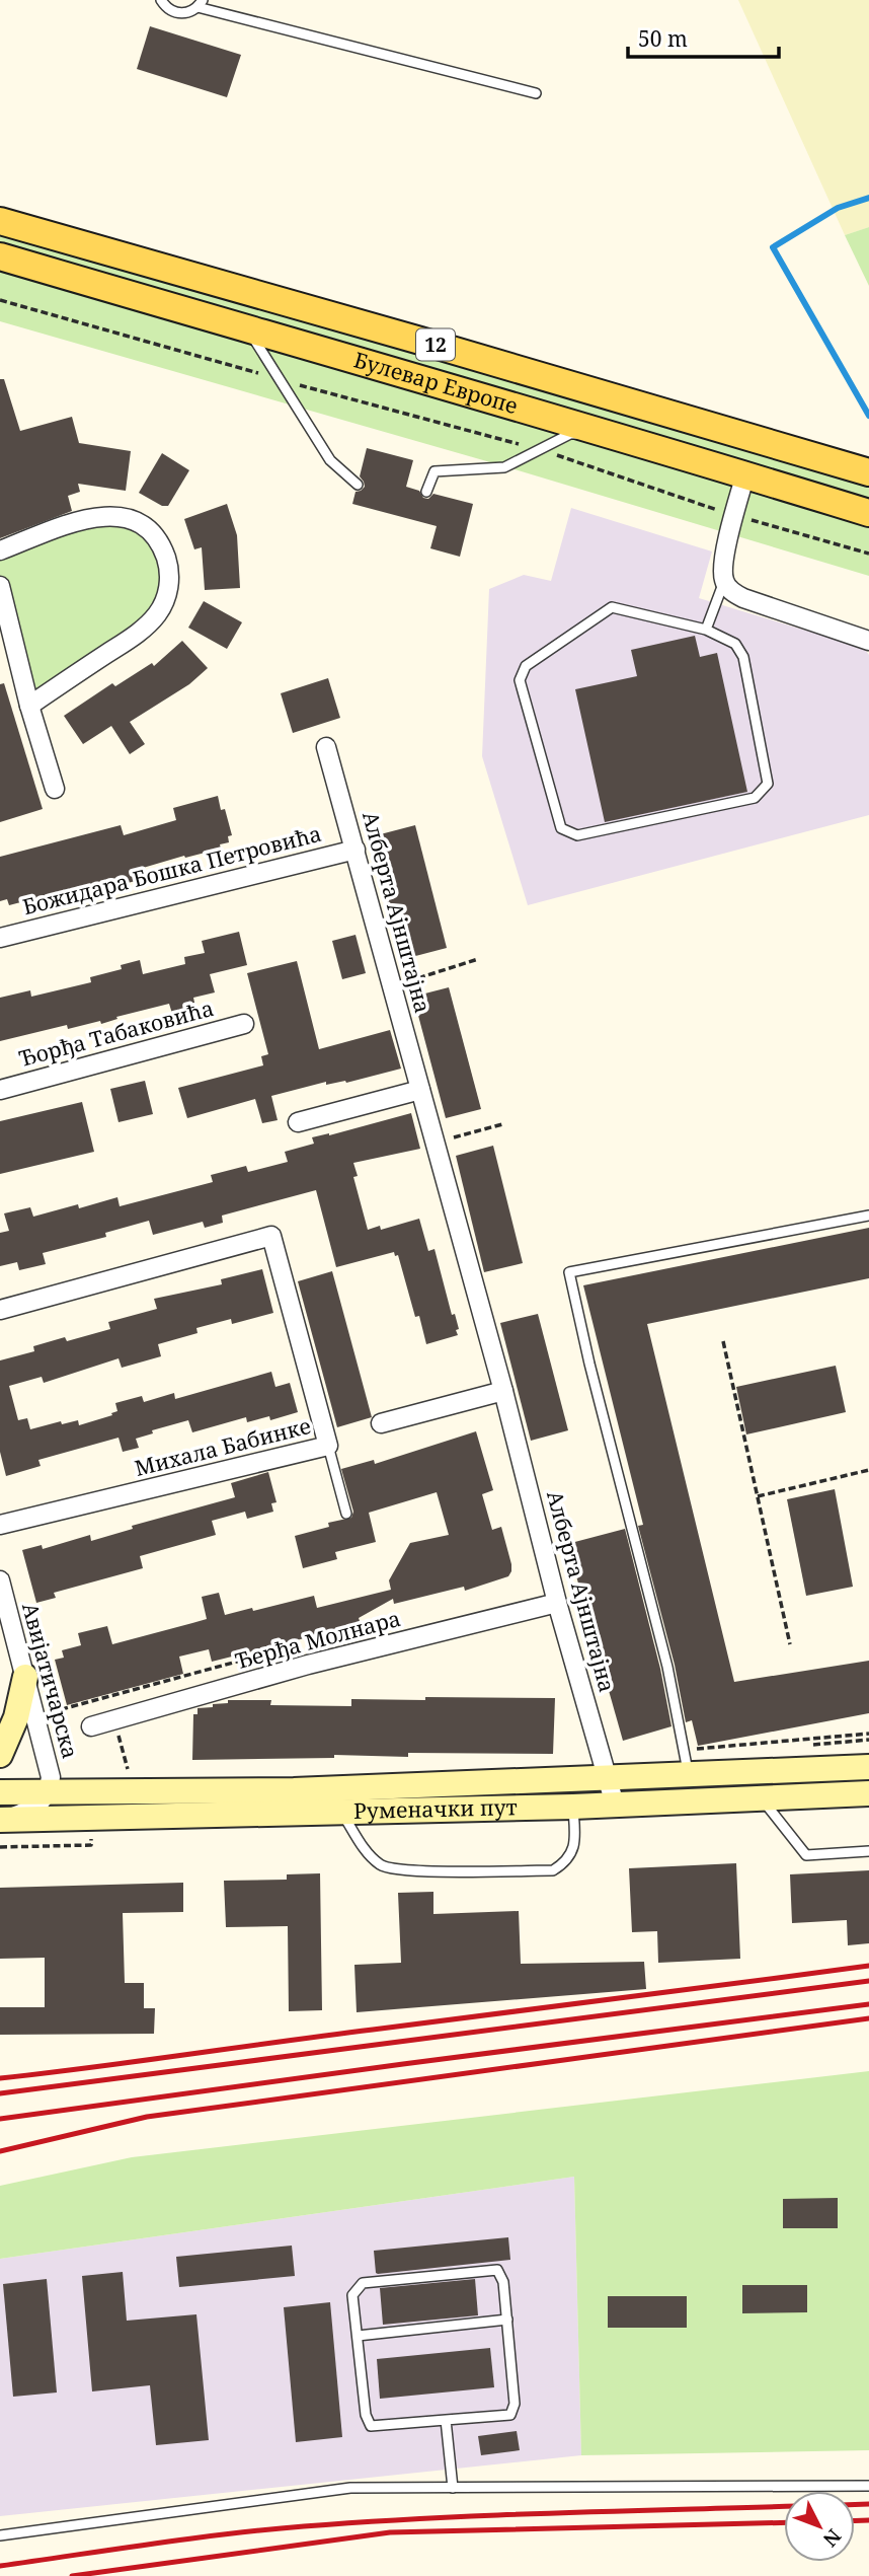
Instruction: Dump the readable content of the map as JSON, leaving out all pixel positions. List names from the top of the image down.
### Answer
{
  "streets": {
    "main road": ["12", "Булевар Европе", "Руменачки пут"],
    "street": [
      "Божидара Бошка Петровића",
      "Алберта Ајнштајна",
      "Ђорђа Табаковића",
      "Михала Бабинке",
      "Ђерђа Молнара",
      "Авијатичарска"
    ]
  },
  "crossings": [
    ["Божидара Бошка Петровића", "Алберта Ајнштајна"],
    ["Алберта Ајнштајна", "Ђерђа Молнара"],
    ["Алберта Ајнштајна", "Руменачки пут"],
    ["Авијатичарска", "Руменачки пут"]
  ],
  "scale_bar": "50 m",
  "north": "bottom right"
}
